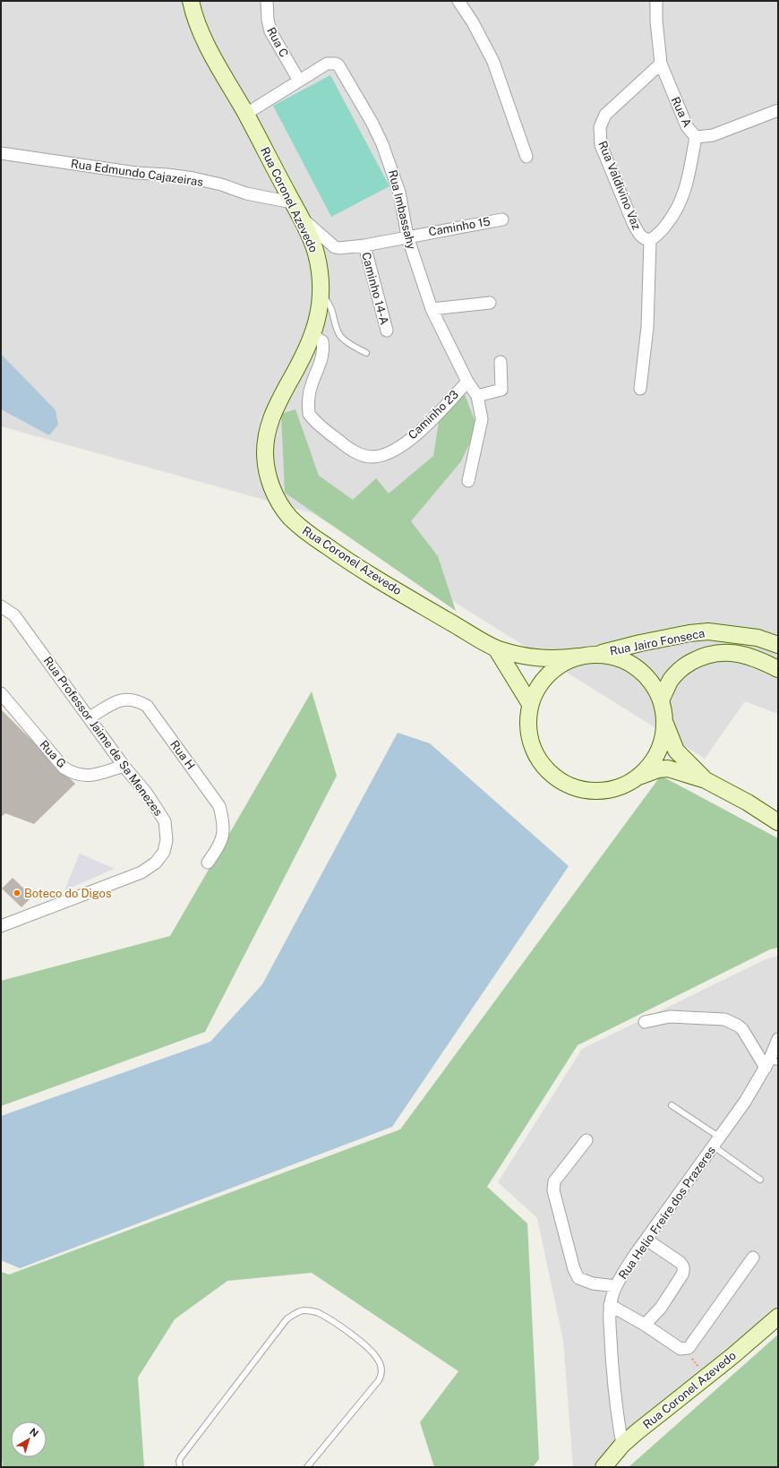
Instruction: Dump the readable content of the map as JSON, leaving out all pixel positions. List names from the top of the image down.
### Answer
{
  "streets": {
    "main road": ["Rua Coronel Azevedo", "Rua Jairo Fonseca"],
    "street": [
      "Rua C",
      "Rua A",
      "Rua Edmundo Cajazeiras",
      "Rua Valdivino Vaz",
      "Rua Imbassahy",
      "Caminho 15",
      "Caminho 14-A",
      "Caminho 23",
      "Rua Professor Jaime de Sa Menezes",
      "Rua G",
      "Rua H",
      "Rua Helio Freire dos Prazeres"
    ]
  },
  "crossings": [
    ["Rua C", "Rua Imbassahy"],
    ["Rua A", "Rua Valdivino Vaz"],
    ["Rua Edmundo Cajazeiras", "Rua Coronel Azevedo"],
    ["Rua Coronel Azevedo", "Rua Imbassahy"],
    ["Rua Coronel Azevedo", "Caminho 15"],
    ["Rua Coronel Azevedo", "Caminho 23"],
    ["Rua Coronel Azevedo", "Rua Helio Freire dos Prazeres"],
    ["Rua Imbassahy", "Caminho 15"],
    ["Rua Imbassahy", "Caminho 23"],
    ["Caminho 15", "Caminho 14-A"],
    ["Rua Professor Jaime de Sa Menezes", "Rua G"],
    ["Rua Professor Jaime de Sa Menezes", "Rua H"]
  ],
  "places": ["Boteco do Digos"],
  "north": "top right"
}
